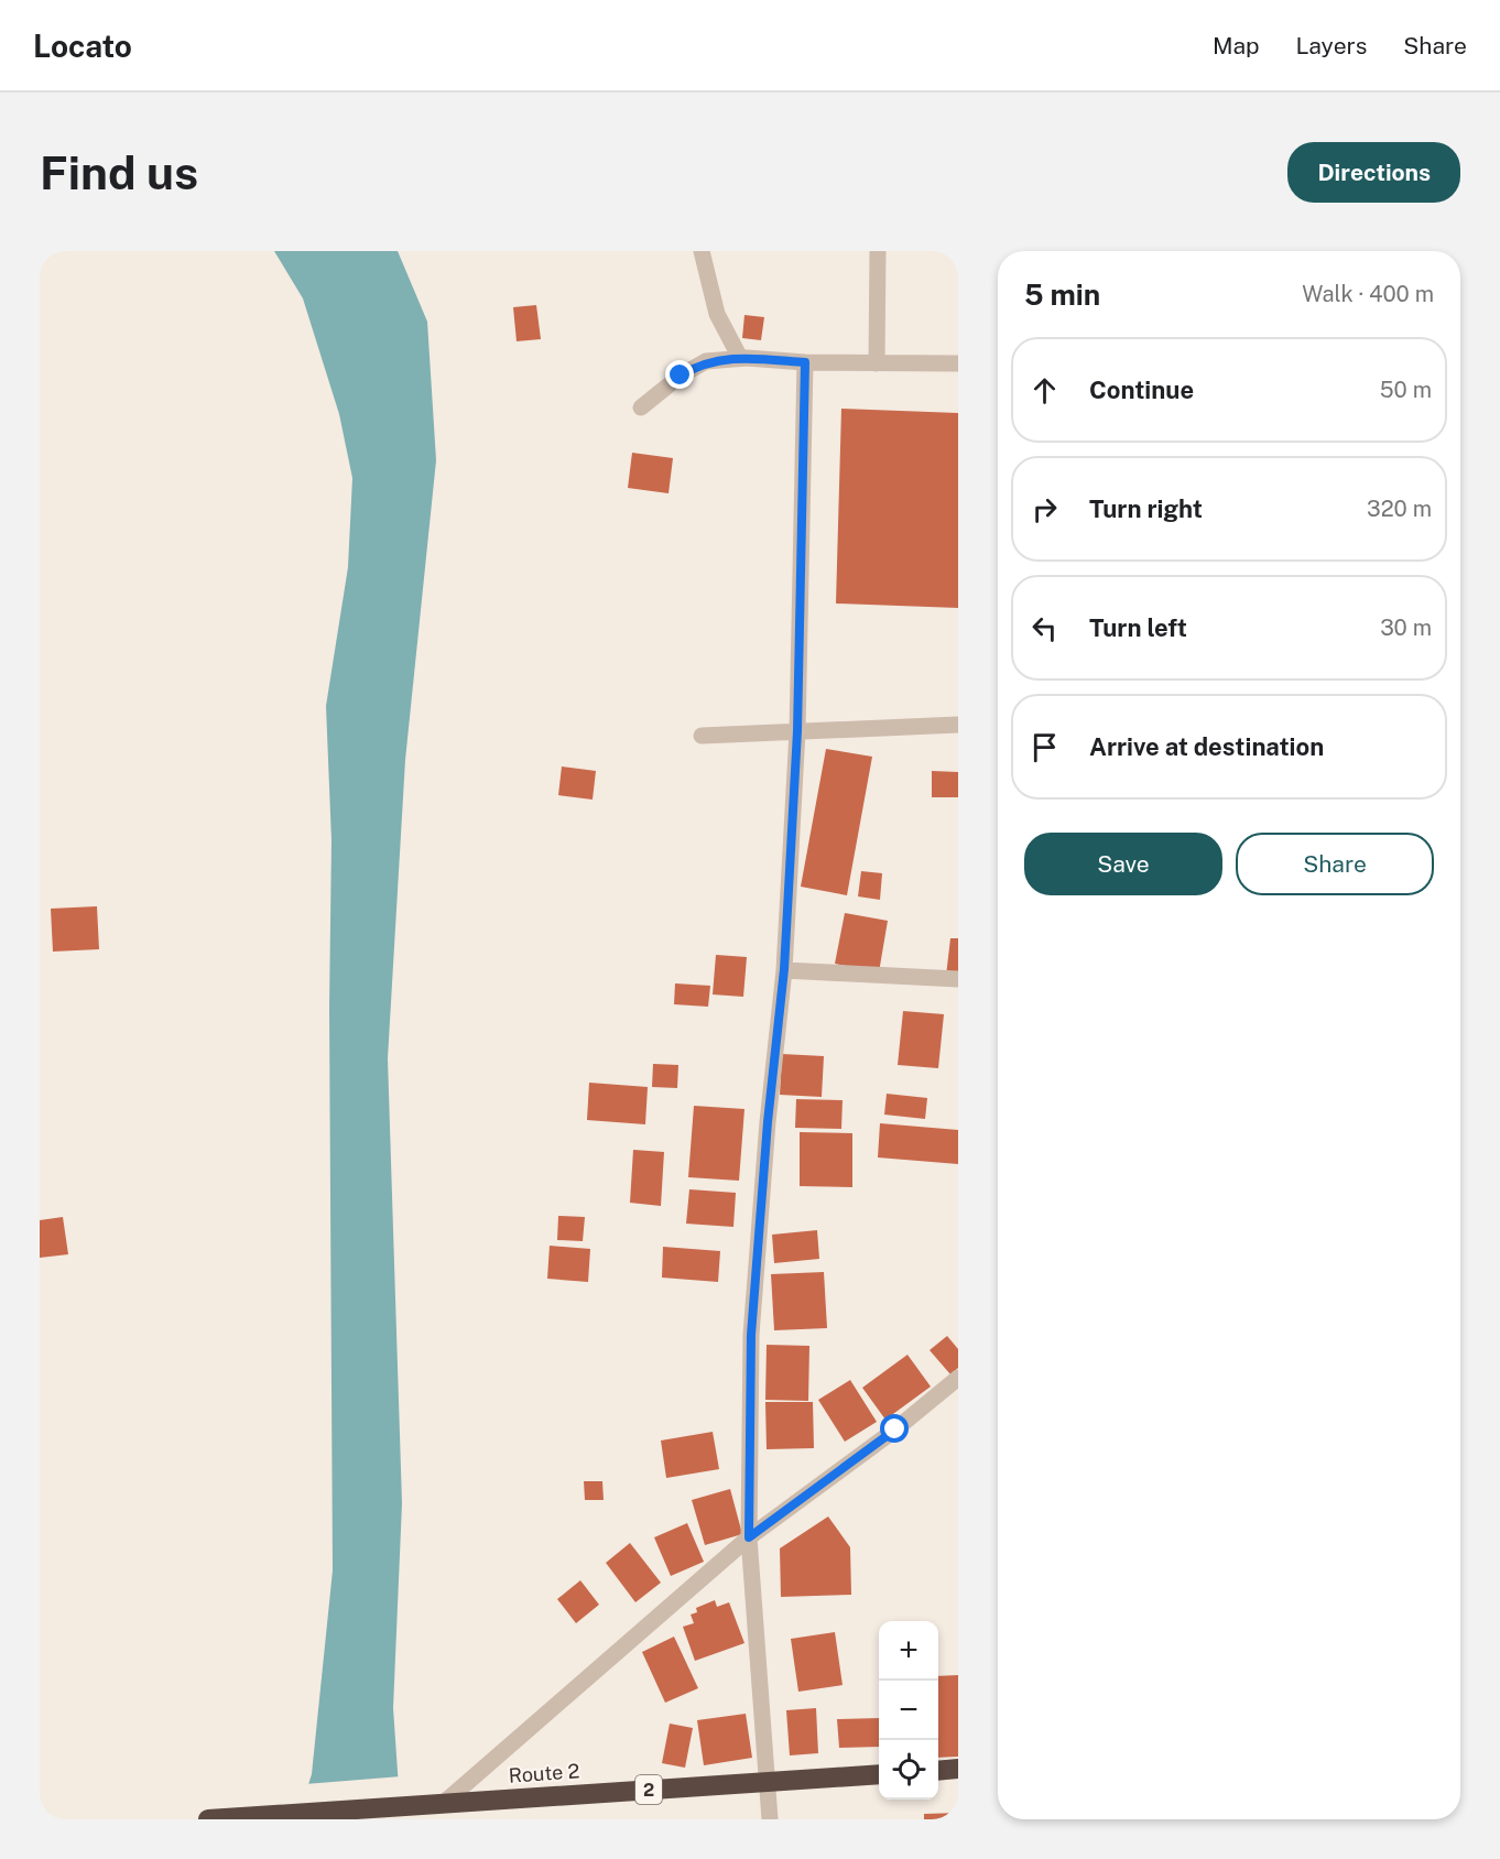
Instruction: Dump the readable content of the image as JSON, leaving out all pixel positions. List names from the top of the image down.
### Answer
{
  "streets": {
    "highway": ["Route 2", "2"]
  },
  "page": {
    "header": "Locato",
    "nav": ["Map", "Layers", "Share"],
    "buttons": [
      "Directions",
      ["Save", "Share"]
    ],
    "title": "Find us",
    "heading": ["5 min", "Walk · 400 m"],
    "list": [
      ["Continue", "50 m"],
      ["Turn right", "320 m"],
      ["Turn left", "30 m"],
      "Arrive at destination"
    ],
    "map_buttons": ["+", "−"]
  }
}
